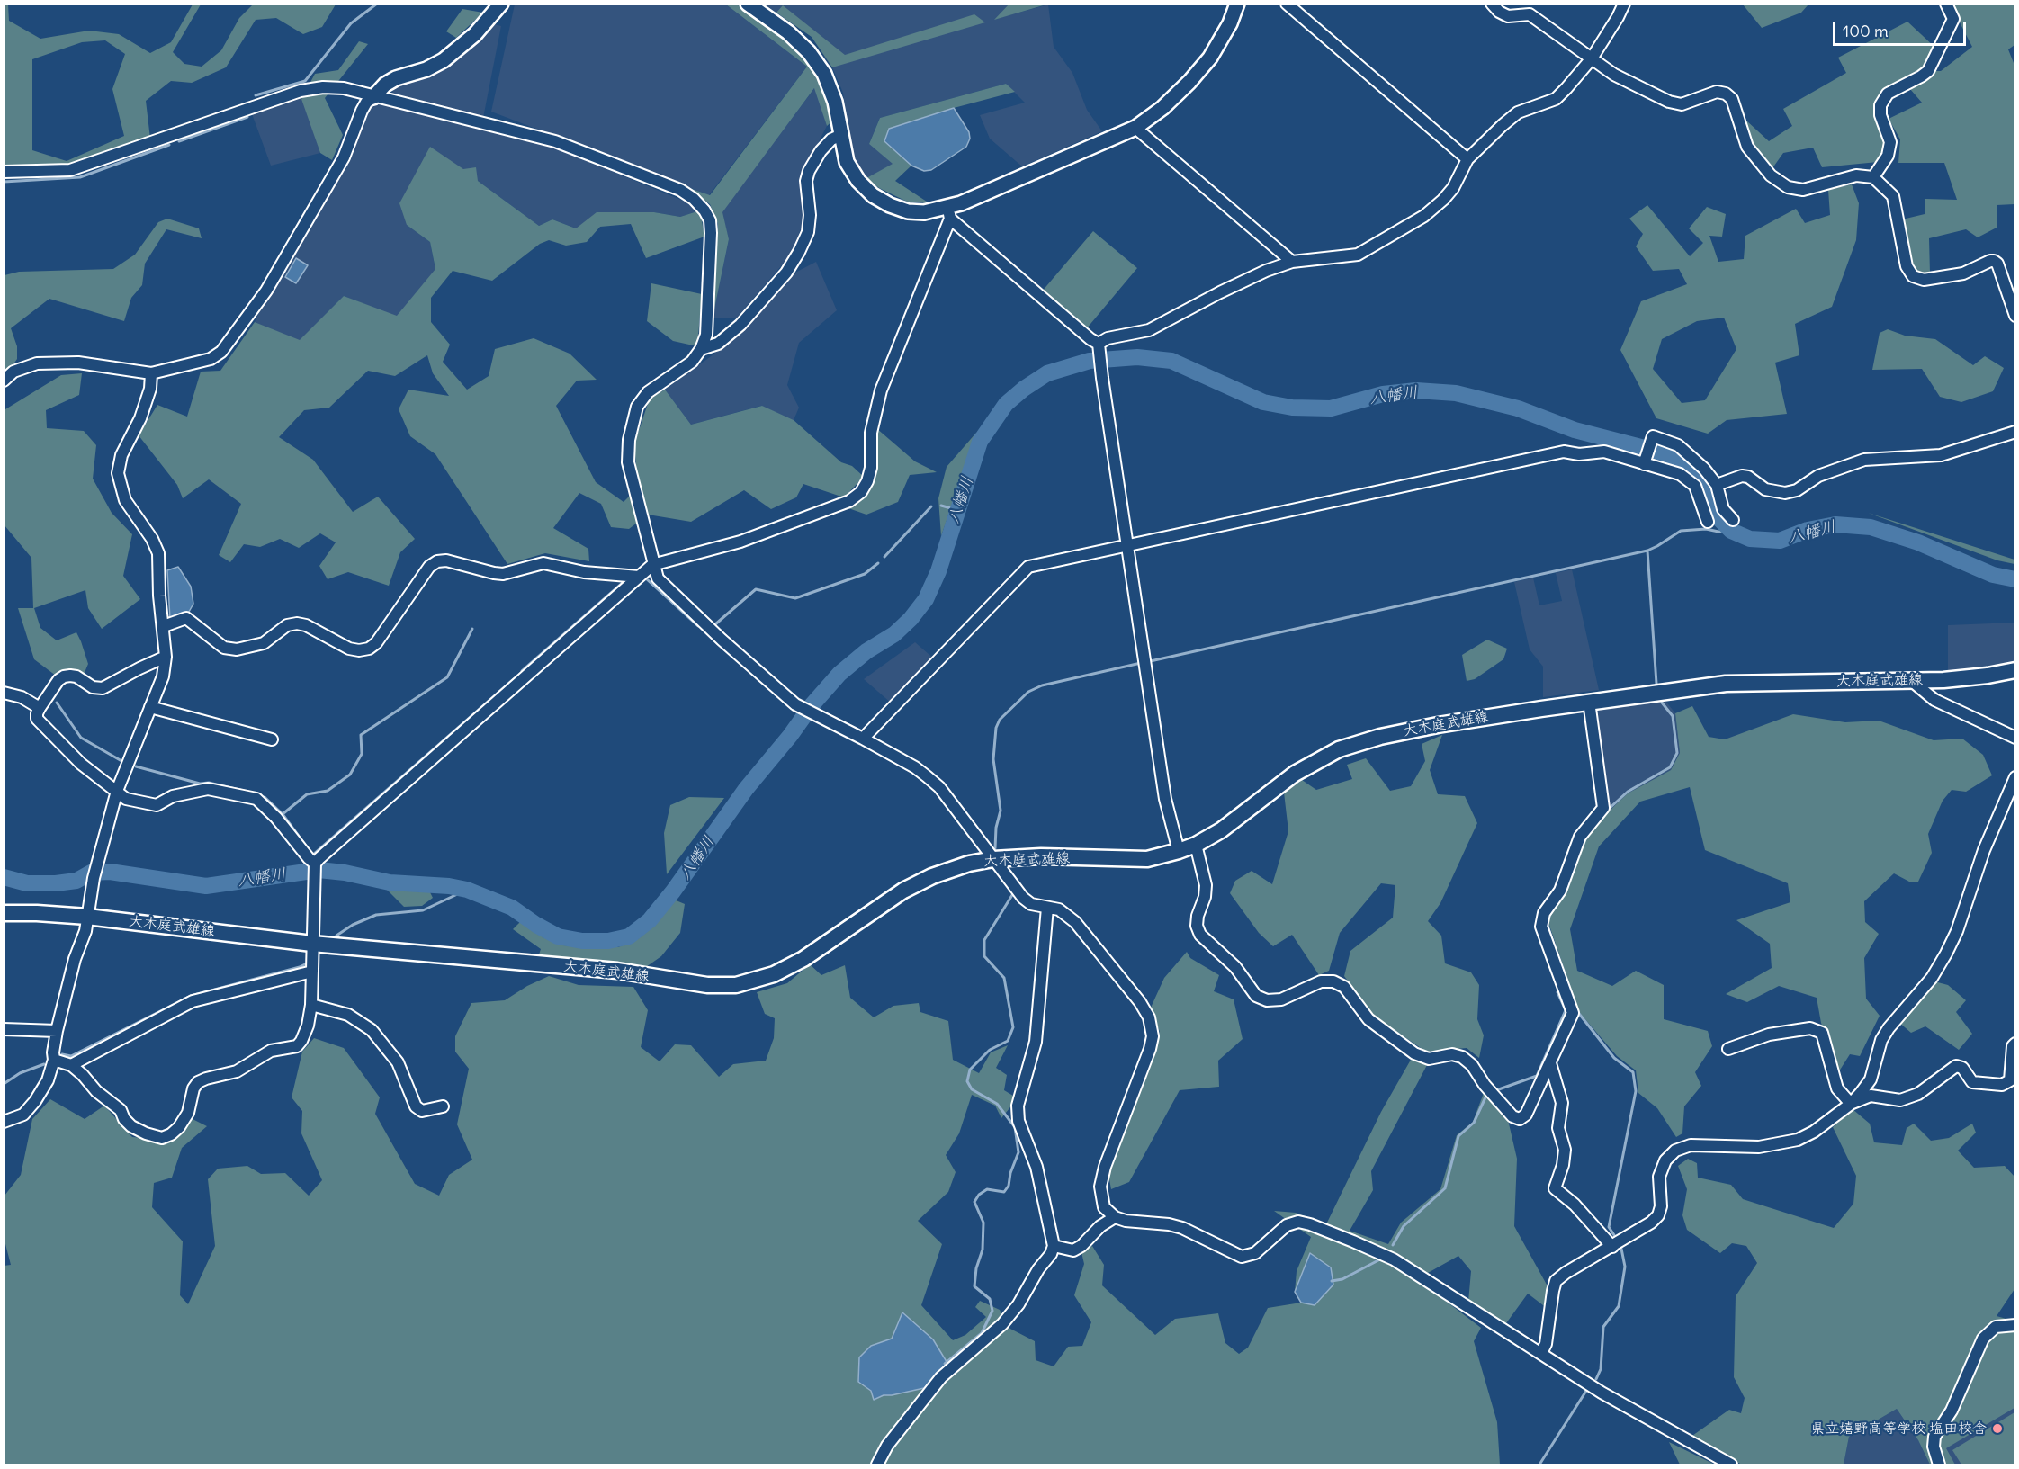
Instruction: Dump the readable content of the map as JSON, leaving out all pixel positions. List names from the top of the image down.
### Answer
{
  "streets": {
    "main road": ["大木庭武雄線"]
  },
  "water": ["八幡川"],
  "places": ["県立嬉野高等学校 塩田校舎"],
  "scale_bar": "100 m"
}
